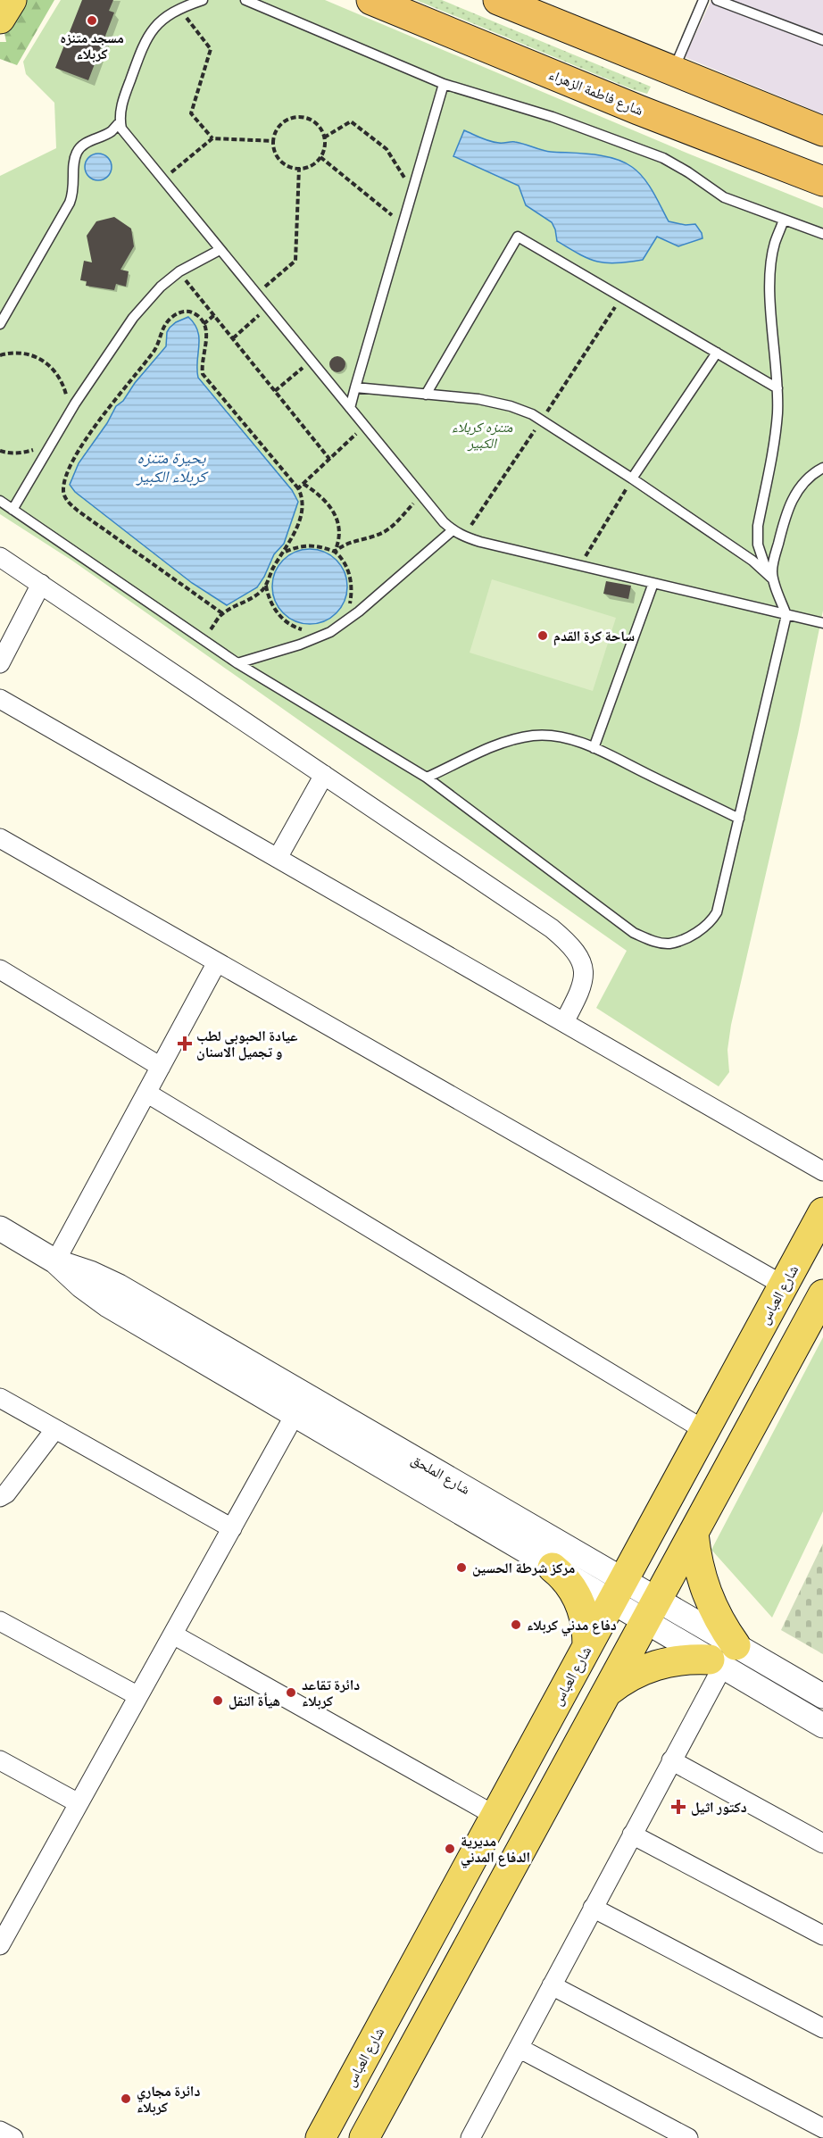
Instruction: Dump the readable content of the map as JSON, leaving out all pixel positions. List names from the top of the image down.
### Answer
{
  "streets": {
    "highway": ["شارع فاطمة الزهراء"],
    "main road": ["شارع العباس"],
    "street": ["شارع الملحق"]
  },
  "crossings": [
    ["شارع العباس", "شارع الملحق"]
  ],
  "water": ["بحيرة متنزه كربلاء الكبير"],
  "parks": ["متنزه كربلاء الكبير"],
  "places": {
    "other": [
      "مسجد متنزه كربلاء",
      "ساحة كرة القدم",
      "مركز شرطة الحسين",
      "دفاع مدني كربلاء",
      "دائرة تقاعد كربلاء",
      "هيأة النقل",
      "مديرية الدفاع المدني",
      "دائرة مجاري كربلاء"
    ],
    "health": ["عيادة الحبوبي لطب و تجميل الاسنان", "دكتور اثيل"]
  }
}
